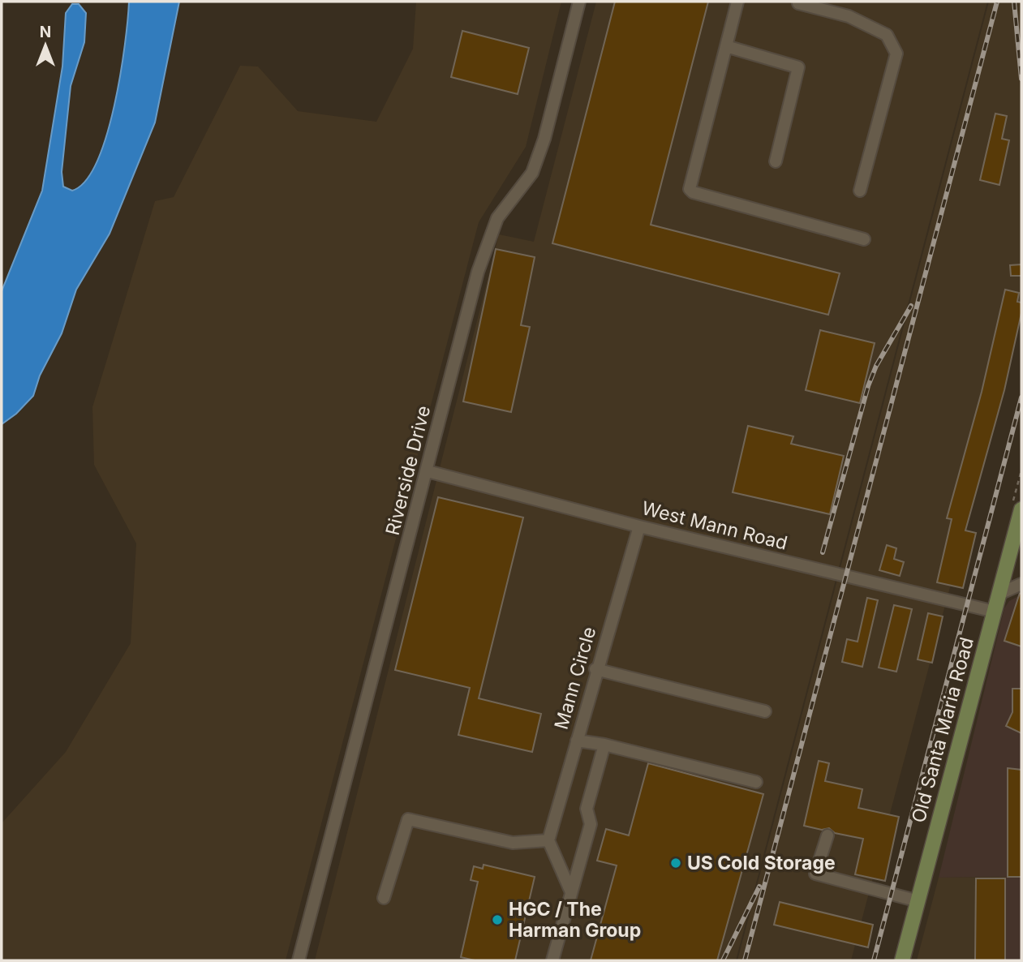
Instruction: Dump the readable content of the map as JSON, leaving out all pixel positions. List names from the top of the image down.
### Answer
{
  "streets": {
    "main road": ["Old Santa Maria Road"],
    "street": ["Riverside Drive", "West Mann Road", "Mann Circle"]
  },
  "crossings": [
    ["Riverside Drive", "West Mann Road"],
    ["West Mann Road", "Mann Circle"],
    ["West Mann Road", "Old Santa Maria Road"]
  ],
  "places": ["US Cold Storage", "HGC / The Harman Group"],
  "north": "top"
}
